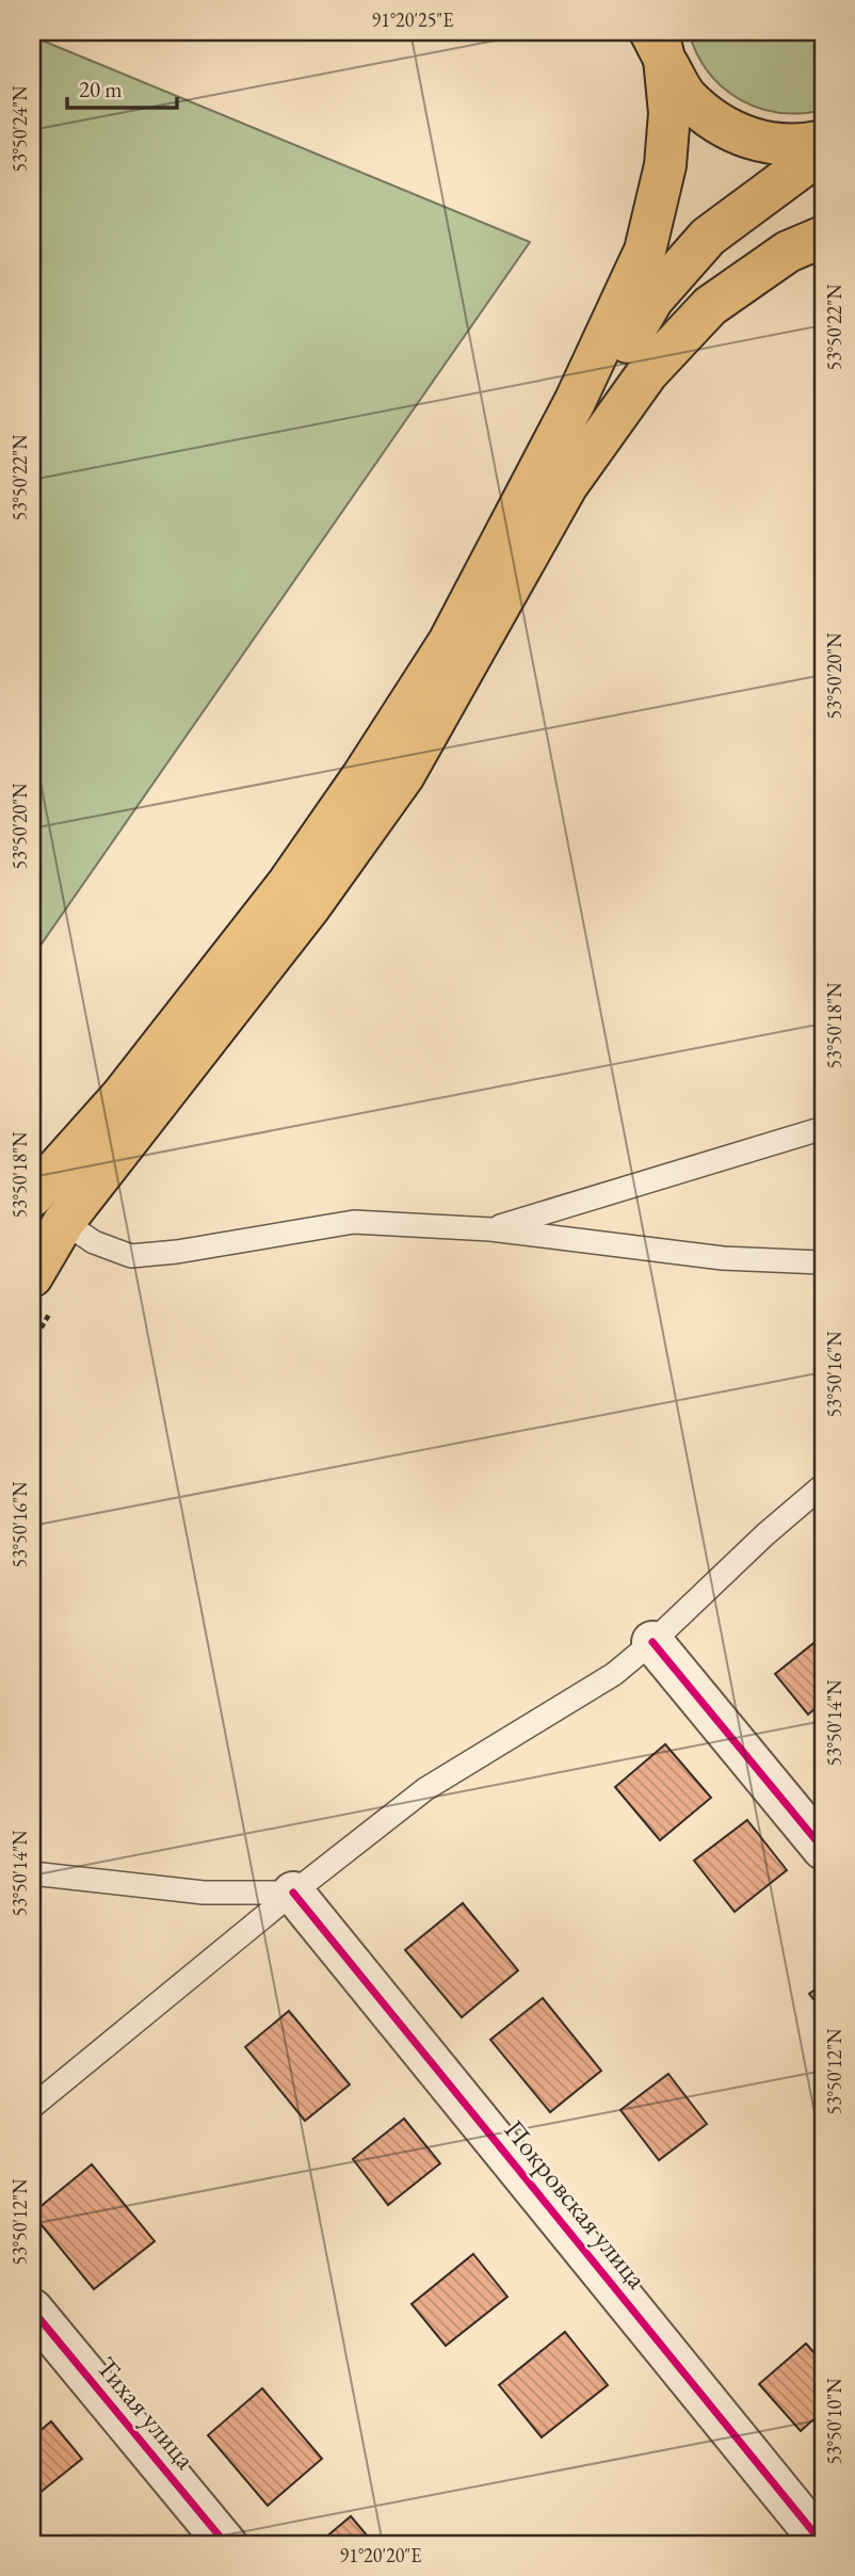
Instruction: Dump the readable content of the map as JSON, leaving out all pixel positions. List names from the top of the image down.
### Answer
{
  "streets": {
    "street": ["Покровская улица", "Тихая улица"]
  },
  "scale_bar": "20 m",
  "coordinates": [
    "91°20'25\"E",
    "53°50'24\"N",
    "53°50'22\"N",
    "53°50'20\"N",
    "53°50'18\"N",
    "53°50'16\"N",
    "53°50'14\"N",
    "53°50'12\"N",
    "53°50'10\"N",
    "91°20'20\"E"
  ]
}
